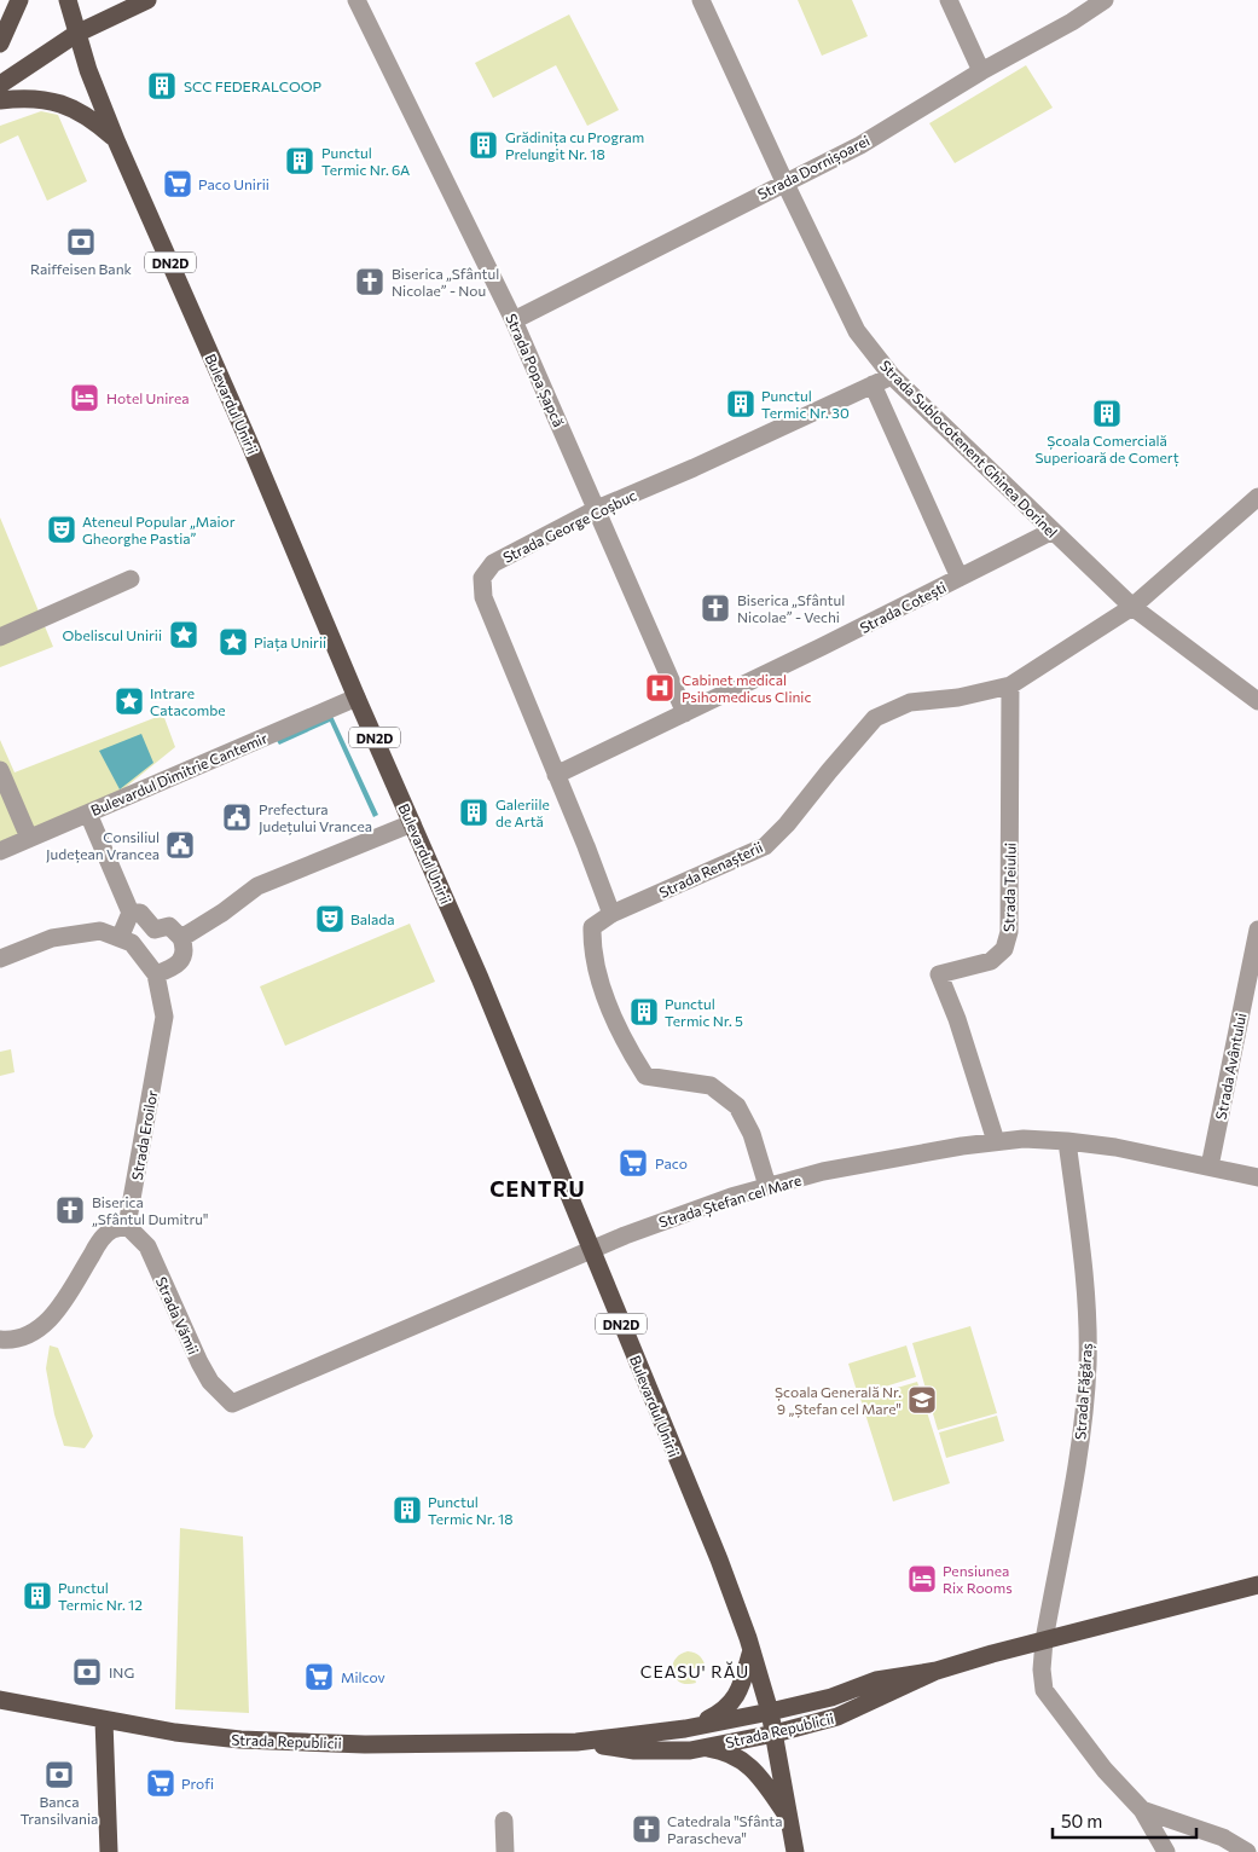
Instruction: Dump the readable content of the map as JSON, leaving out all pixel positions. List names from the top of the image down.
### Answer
{
  "streets": {
    "main road": ["DN2D", "Bulevardul Unirii", "Strada Republicii"],
    "street": [
      "Strada Dornișoarei",
      "Strada Popa Șapcă",
      "Strada Sublocotenent Ghinea Dorinel",
      "Strada George Coșbuc",
      "Strada Cotești",
      "Bulevardul Dimitrie Cantemir",
      "Strada Renașterii",
      "Strada Teiului",
      "Strada Avântului",
      "Strada Eroilor",
      "Strada Ștefan cel Mare",
      "Strada Vămii",
      "Strada Făgăraș"
    ]
  },
  "crossings": [
    ["Strada Dornișoarei", "Strada Popa Șapcă"],
    ["Strada Dornișoarei", "Strada Sublocotenent Ghinea Dorinel"],
    ["Strada Popa Șapcă", "Strada George Coșbuc"],
    ["Strada Popa Șapcă", "Strada Cotești"],
    ["Bulevardul Unirii", "Bulevardul Dimitrie Cantemir"],
    ["Bulevardul Unirii", "Strada Ștefan cel Mare"],
    ["Bulevardul Unirii", "Strada Republicii"],
    ["Strada Sublocotenent Ghinea Dorinel", "Strada George Coșbuc"],
    ["Strada Sublocotenent Ghinea Dorinel", "Strada Cotești"],
    ["Strada Sublocotenent Ghinea Dorinel", "Strada Renașterii"],
    ["Strada George Coșbuc", "Strada Cotești"],
    ["Strada George Coșbuc", "Strada Renașterii"],
    ["Strada Renașterii", "Strada Teiului"],
    ["Strada Renașterii", "Strada Ștefan cel Mare"],
    ["Strada Teiului", "Strada Ștefan cel Mare"],
    ["Strada Avântului", "Strada Ștefan cel Mare"],
    ["Strada Eroilor", "Strada Vămii"],
    ["Strada Ștefan cel Mare", "Strada Vămii"],
    ["Strada Ștefan cel Mare", "Strada Făgăraș"],
    ["Strada Făgăraș", "Strada Republicii"]
  ],
  "districts": ["CENTRU", "CEASU' RĂU"],
  "places": {
    "building": [
      "SCC FEDERALCOOP",
      "Grădinița cu Program Prelungit Nr. 18",
      "Punctul Termic Nr. 6A",
      "Punctul Termic Nr. 30",
      "Școala Comercială Superioară de Comerț",
      "Galeriile de Artă",
      "Punctul Termic Nr. 5",
      "Punctul Termic Nr. 18",
      "Punctul Termic Nr. 12"
    ],
    "supermarket": [
      "Paco Unirii",
      "Paco",
      "Milcov",
      "Profi"
    ],
    "bank": ["Raiffeisen Bank", "ING", "Banca Transilvania"],
    "church": [
      "Biserica „Sfântul Nicolae” - Nou",
      "Biserica „Sfântul Nicolae” - Vechi",
      "Biserica „Sfântul Dumitru\"",
      "Catedrala \"Sfânta Parascheva\""
    ],
    "hotel": ["Hotel Unirea", "Pensiunea Rix Rooms"],
    "theatre": ["Ateneul Popular „Maior Gheorghe Pastia”", "Balada"],
    "place": ["Obeliscul Unirii", "Piața Unirii", "Intrare Catacombe"],
    "hospital": ["Cabinet medical Psihomedicus Clinic"],
    "public building": ["Prefectura Județului Vrancea", "Consiliul Județean Vrancea"],
    "school or university": ["Școala Generală Nr. 9 „Ștefan cel Mare\""]
  },
  "scale_bar": "50 m"
}
